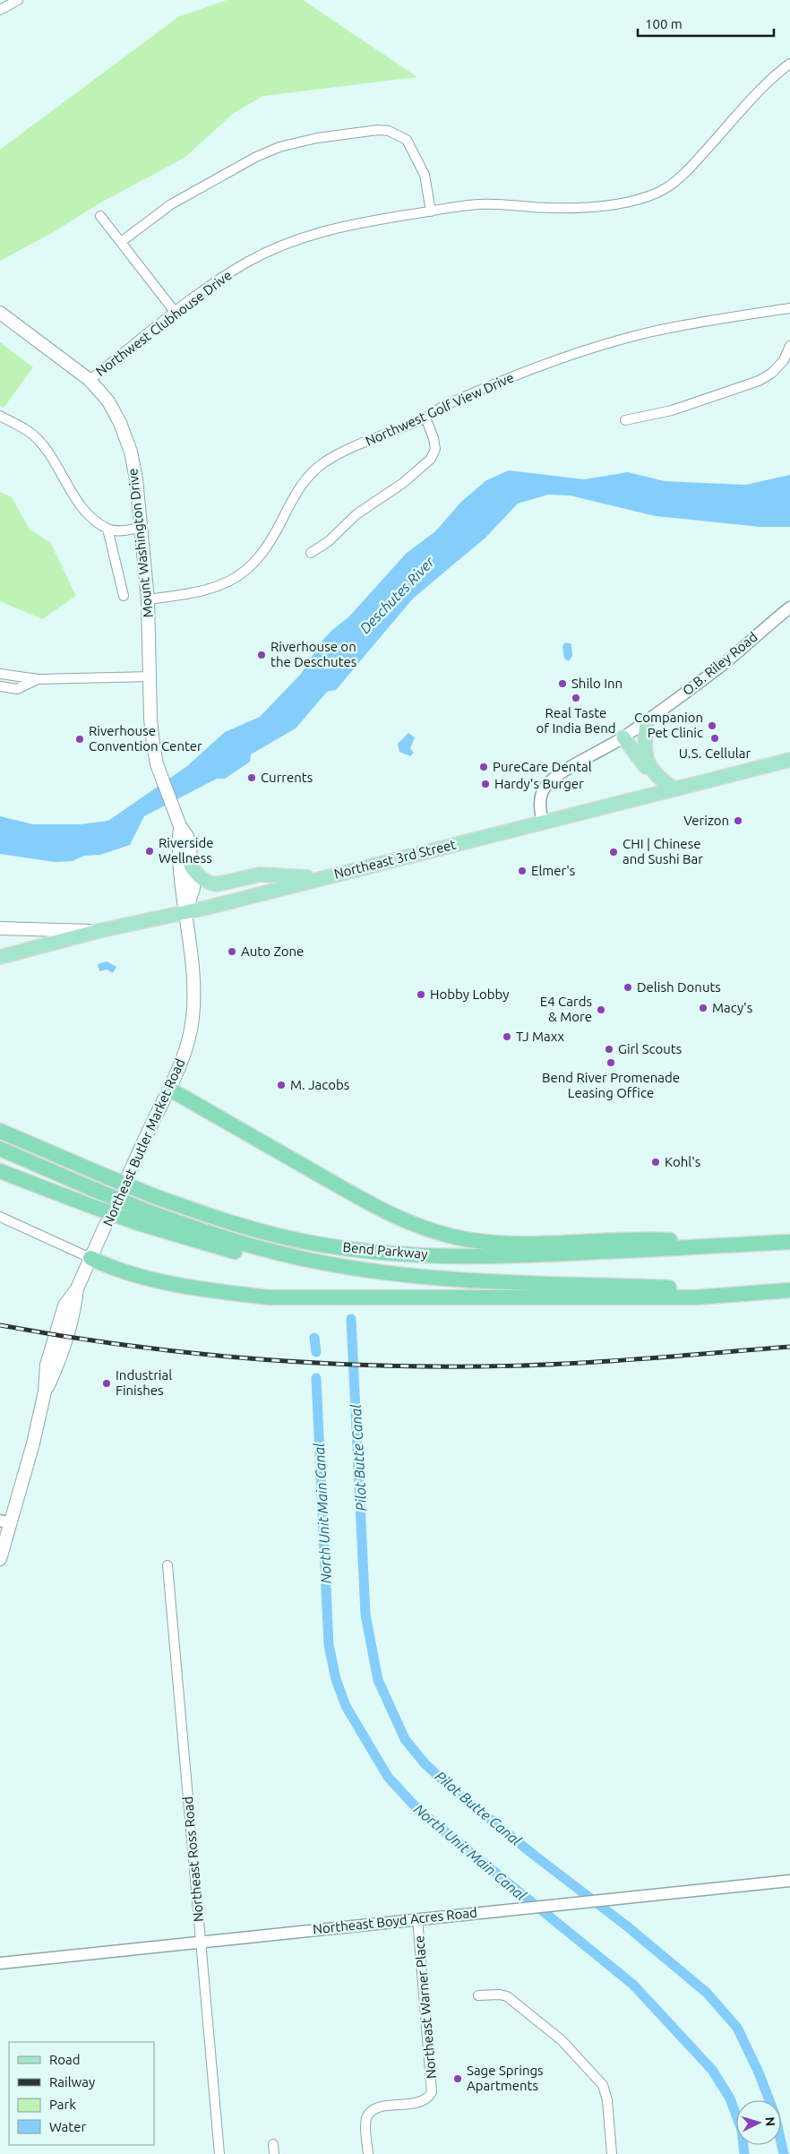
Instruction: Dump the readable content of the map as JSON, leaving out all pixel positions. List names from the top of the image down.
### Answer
{
  "streets": {
    "highway": ["Bend Parkway"],
    "main road": ["Mount Washington Drive", "Northeast 3rd Street", "Northeast Butler Market Road"],
    "street": [
      "Northwest Clubhouse Drive",
      "Northwest Golf View Drive",
      "O.B. Riley Road",
      "Northeast Ross Road",
      "Northeast Boyd Acres Road",
      "Northeast Warner Place"
    ]
  },
  "crossings": [
    ["Northwest Clubhouse Drive", "Mount Washington Drive"],
    ["Northwest Golf View Drive", "Mount Washington Drive"],
    ["Mount Washington Drive", "Northeast 3rd Street"],
    ["Mount Washington Drive", "Northeast Butler Market Road"],
    ["O.B. Riley Road", "Northeast 3rd Street"],
    ["Northeast 3rd Street", "Northeast Butler Market Road"],
    ["Northeast Ross Road", "Northeast Boyd Acres Road"],
    ["Northeast Boyd Acres Road", "Northeast Warner Place"]
  ],
  "water": ["Deschutes River", "Pilot Butte Canal", "North Unit Main Canal"],
  "places": [
    "Riverhouse on the Deschutes",
    "Shilo Inn",
    "Real Taste of India Bend",
    "Companion Pet Clinic",
    "U.S. Cellular",
    "Riverhouse Convention Center",
    "PureCare Dental",
    "Currents",
    "Hardy's Burger",
    "Verizon",
    "Riverside Wellness",
    "CHI | Chinese and Sushi Bar",
    "Elmer's",
    "Auto Zone",
    "Delish Donuts",
    "Hobby Lobby",
    "Macy's",
    "E4 Cards & More",
    "TJ Maxx",
    "Girl Scouts",
    "Bend River Promenade Leasing Office",
    "M. Jacobs",
    "Kohl's",
    "Industrial Finishes",
    "Sage Springs Apartments"
  ],
  "legend": [
    "Road",
    "Railway",
    "Park",
    "Water"
  ],
  "scale_bar": "100 m",
  "north": "right"
}
